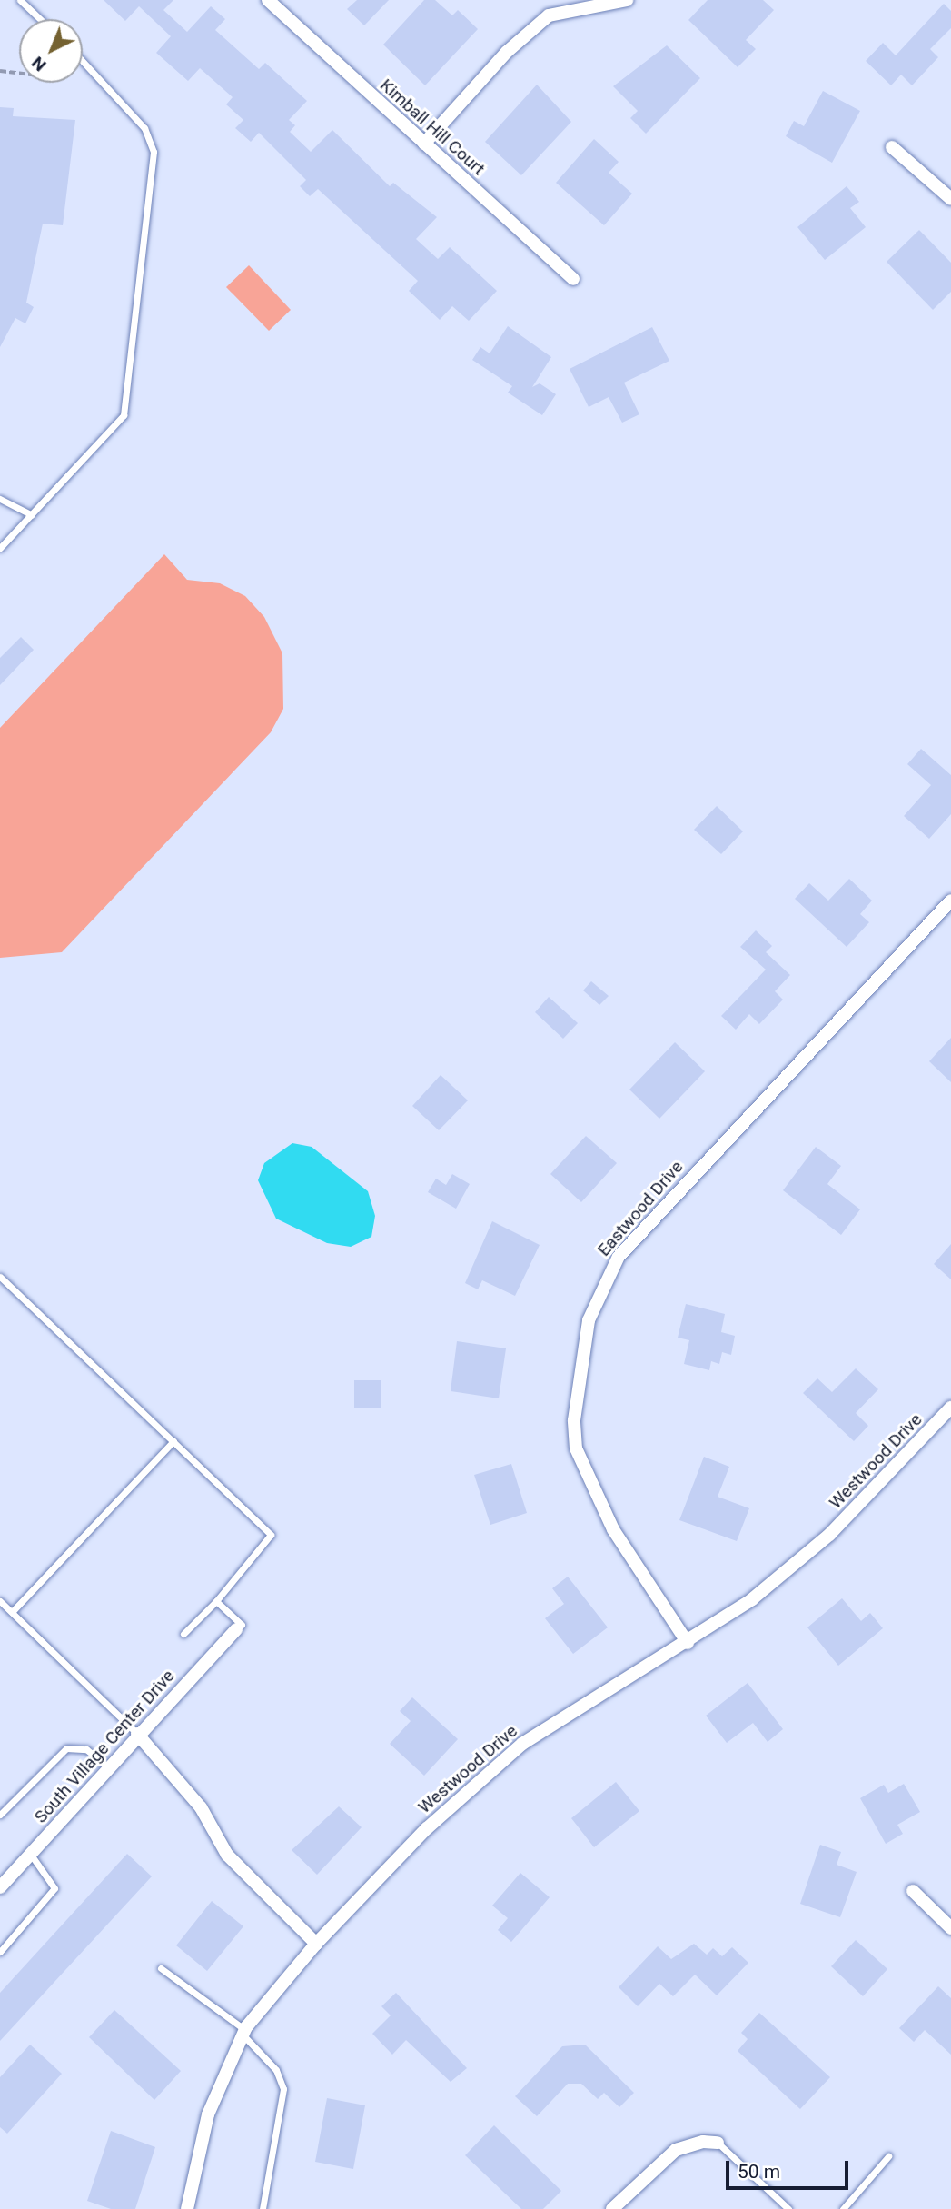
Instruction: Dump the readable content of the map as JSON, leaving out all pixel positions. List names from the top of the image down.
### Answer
{
  "streets": {
    "street": [
      "Kimball Hill Court",
      "Eastwood Drive",
      "Westwood Drive",
      "South Village Center Drive"
    ]
  },
  "crossings": [
    ["Eastwood Drive", "Westwood Drive"]
  ],
  "scale_bar": "50 m",
  "north": "bottom left"
}
